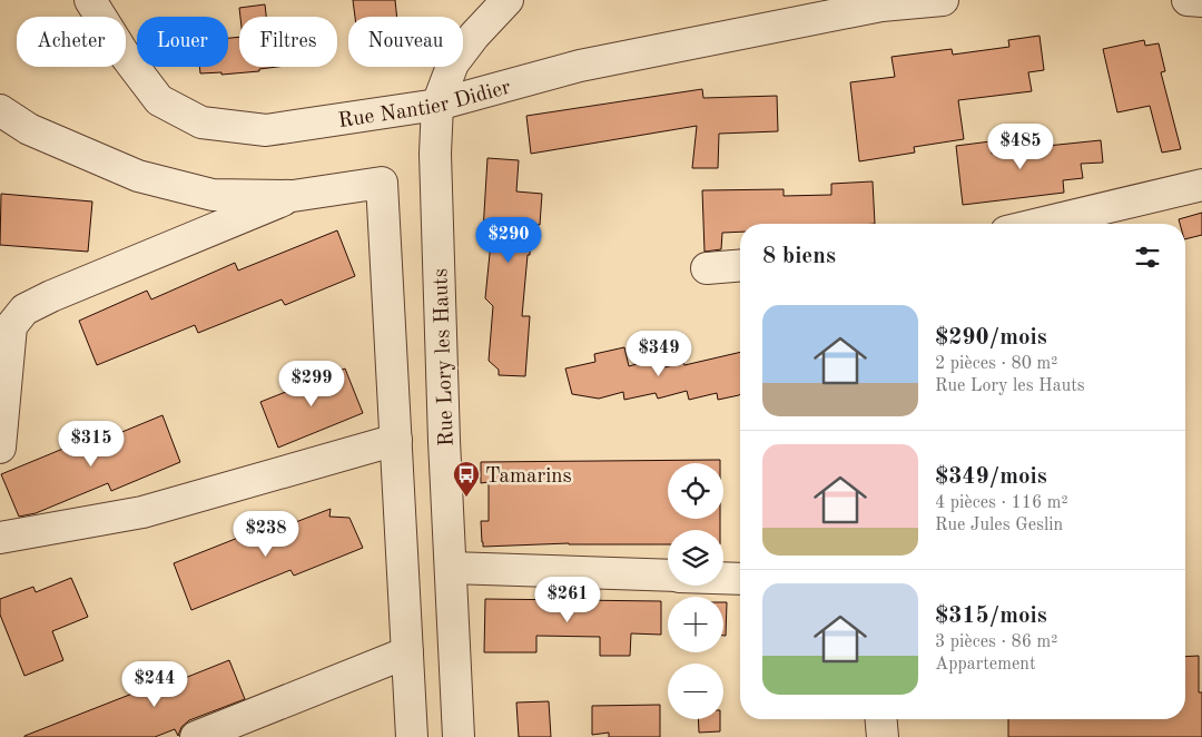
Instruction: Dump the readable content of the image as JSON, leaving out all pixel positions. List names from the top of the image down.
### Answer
{
  "streets": {
    "street": ["Rue Nantier Didier", "Rue Lory les Hauts"]
  },
  "crossings": [
    ["Rue Nantier Didier", "Rue Lory les Hauts"]
  ],
  "places": {
    "bus stop": ["Tamarins"]
  },
  "page": {
    "chip": [
      "Acheter",
      "Louer",
      "Filtres",
      "Nouveau"
    ],
    "price": [
      "$485",
      "$290",
      "$349",
      "$299",
      "$315",
      "$238",
      "$261",
      "$244"
    ],
    "heading": "8 biens",
    "list": [
      {
        "name": "$290/mois",
        "note": "2 pièces · 80 m² · Rue Lory les Hauts"
      },
      {
        "name": "$349/mois",
        "note": "4 pièces · 116 m² · Rue Jules Geslin"
      },
      {
        "name": "$315/mois",
        "note": "3 pièces · 86 m² · Appartement"
      }
    ],
    "map_buttons": ["+", "−"]
  }
}
